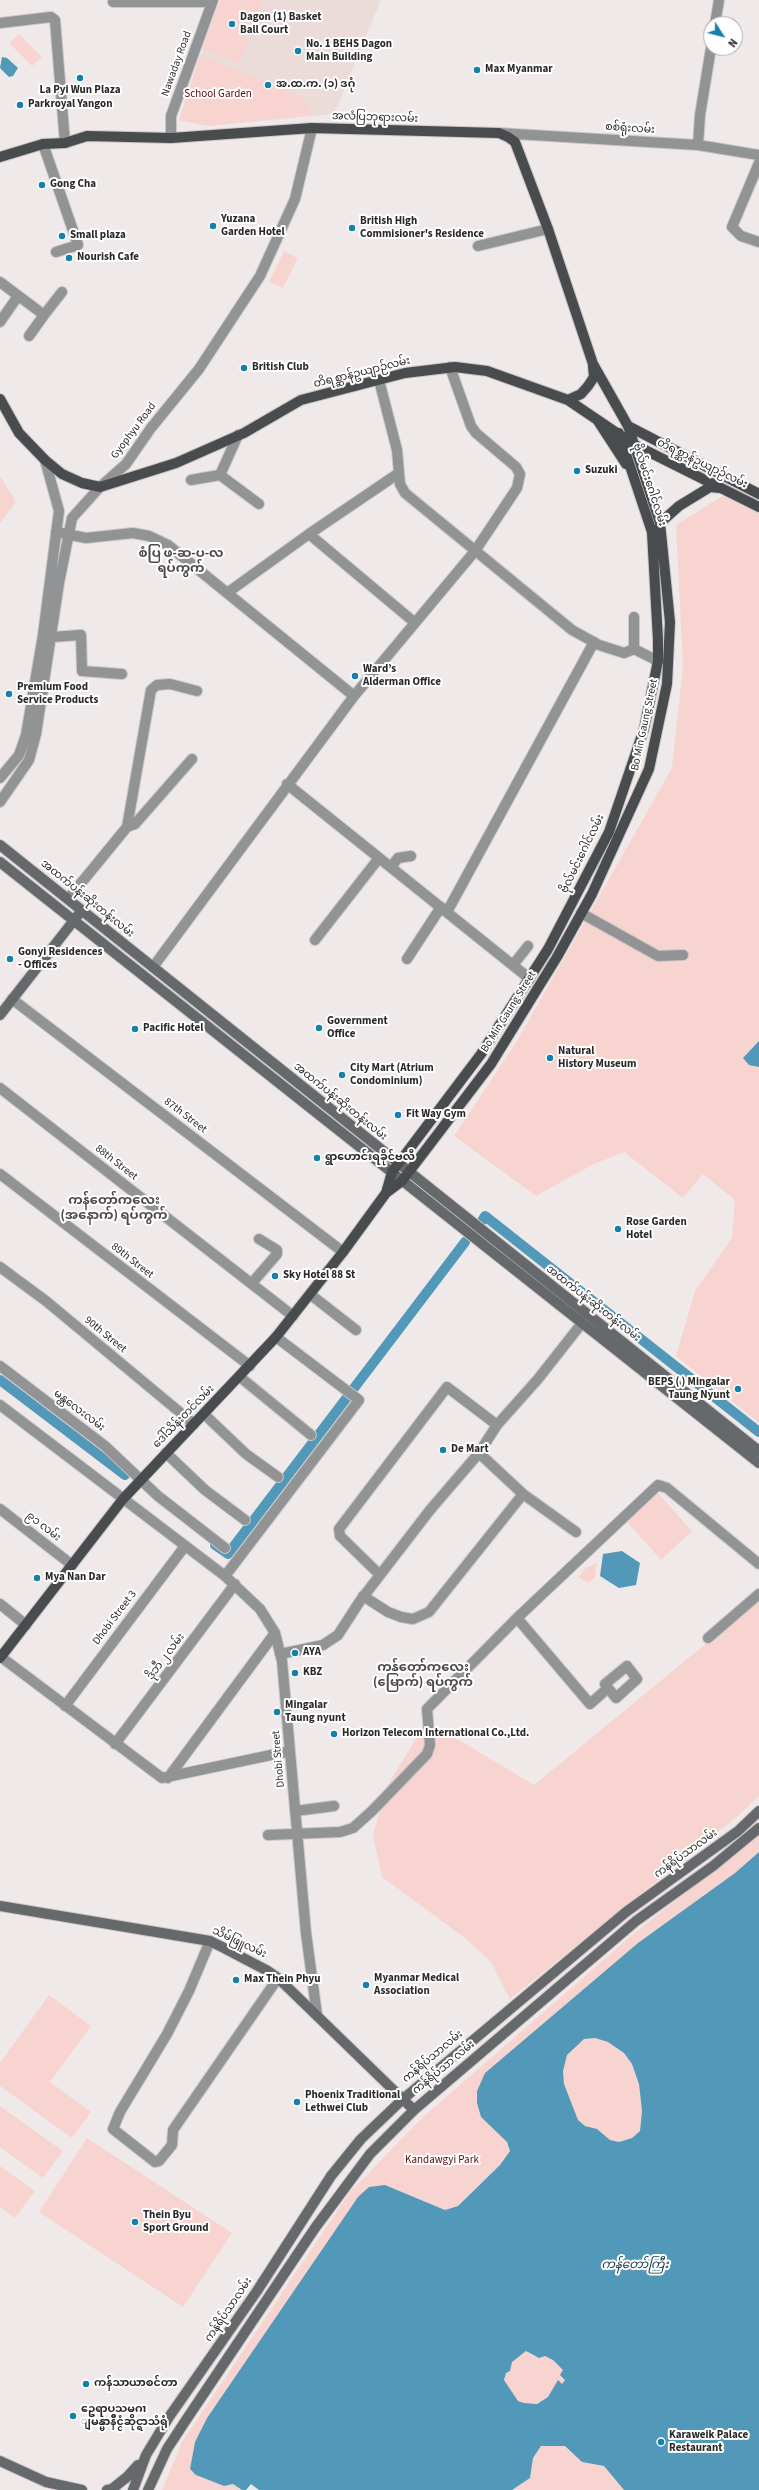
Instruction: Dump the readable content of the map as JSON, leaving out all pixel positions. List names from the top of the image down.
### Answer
{
  "streets": {
    "main road": [
      "အလံပြဘုရားလမ်း",
      "တိရစ္ဆာန်ဥယျာဉ်လမ်း",
      "ဗိုလ်မင်းဂေါင်လမ်း",
      "Bo Min Gaung Street",
      "အထက်ပန်းဆိုးတန်းလမ်း",
      "ဒေါ်သိန်းတင်လမ်း",
      "ကန်ရိပ်သာလမ်း",
      "သိမ်ဖြူလမ်း",
      "ကန်ရိပ်သာ လမ်း"
    ],
    "street": [
      "Nawaday Road",
      "စစ်ရုံးလမ်း",
      "Gyophyu Road",
      "87th Street",
      "88th Street",
      "89th Street",
      "90th Street",
      "မန္တလေးလမ်း",
      "၉၁ လမ်း",
      "Dhobi Street 3",
      "ဒိုဘီ ၂ လမ်း",
      "Dhobi Street"
    ]
  },
  "crossings": [
    ["Nawaday Road", "အလံပြဘုရားလမ်း"],
    ["အလံပြဘုရားလမ်း", "စစ်ရုံးလမ်း"],
    ["အလံပြဘုရားလမ်း", "Gyophyu Road"],
    ["တိရစ္ဆာန်ဥယျာဉ်လမ်း", "Gyophyu Road"],
    ["တိရစ္ဆာန်ဥယျာဉ်လမ်း", "ဗိုလ်မင်းဂေါင်လမ်း"],
    ["တိရစ္ဆာန်ဥယျာဉ်လမ်း", "Bo Min Gaung Street"],
    ["ဗိုလ်မင်းဂေါင်လမ်း", "Bo Min Gaung Street"],
    ["ဗိုလ်မင်းဂေါင်လမ်း", "အထက်ပန်းဆိုးတန်းလမ်း"],
    ["ဗိုလ်မင်းဂေါင်လမ်း", "ဒေါ်သိန်းတင်လမ်း"],
    ["Bo Min Gaung Street", "အထက်ပန်းဆိုးတန်းလမ်း"],
    ["87th Street", "ဒေါ်သိန်းတင်လမ်း"],
    ["88th Street", "ဒေါ်သိန်းတင်လမ်း"],
    ["89th Street", "ဒေါ်သိန်းတင်လမ်း"],
    ["90th Street", "ဒေါ်သိန်းတင်လမ်း"],
    ["မန္တလေးလမ်း", "ဒေါ်သိန်းတင်လမ်း"],
    ["ဒေါ်သိန်းတင်လမ်း", "၉၁ လမ်း"],
    ["ဒေါ်သိန်းတင်လမ်း", "Dhobi Street"],
    ["Dhobi Street 3", "Dhobi Street"],
    ["ဒိုဘီ ၂ လမ်း", "Dhobi Street"],
    ["Dhobi Street", "သိမ်ဖြူလမ်း"],
    ["ကန်ရိပ်သာလမ်း", "သိမ်ဖြူလမ်း"],
    ["သိမ်ဖြူလမ်း", "ကန်ရိပ်သာ လမ်း"]
  ],
  "districts": ["စံပြ ဖ-ဆ-ပ-လ ရပ်ကွက်", "ကန်တော်ကလေး (အနောက်) ရပ်ကွက်", "ကန်တော်ကလေး (မြောက်) ရပ်ကွက်"],
  "water": ["ကန်တော်ကြီး"],
  "parks": ["School Garden", "Kandawgyi Park"],
  "places": [
    "Dagon (1) Basket Ball Court",
    "No. 1 BEHS Dagon Main Building",
    "Max Myanmar",
    "La Pyi Wun Plaza",
    "အ.ထ.က. (၁) ဒဂုံ",
    "Parkroyal Yangon",
    "Gong Cha",
    "Yuzana Garden Hotel",
    "British High Commisioner's Residence",
    "Small plaza",
    "Nourish Cafe",
    "British Club",
    "Suzuki",
    "Ward’s Alderman Office",
    "Premium Food Service Products",
    "Gonyi Residences - Offices",
    "Government Office",
    "Pacific Hotel",
    "Natural History Museum",
    "City Mart (Atrium Condominium)",
    "Fit Way Gym",
    "ရွာဟောင်းရခိုင်ဗလီ",
    "Rose Garden Hotel",
    "Sky Hotel 88 St",
    "BEPS ( ) Mingalar Taung Nyunt",
    "De Mart",
    "Mya Nan Dar",
    "AYA",
    "KBZ",
    "Mingalar Taung nyunt",
    "Horizon Telecom International Co.,Ltd.",
    "Max Thein Phyu",
    "Myanmar Medical Association",
    "Phoenix Traditional Lethwei Club",
    "Thein Byu Sport Ground",
    "ကန်သာယာစင်တာ",
    "ဥေရာပသမဂၢ ျမန္မာနိဳင္ငံဆိုင္ရာသံရုံ",
    "Karaweik Palace Restaurant"
  ],
  "north": "bottom right"
}
